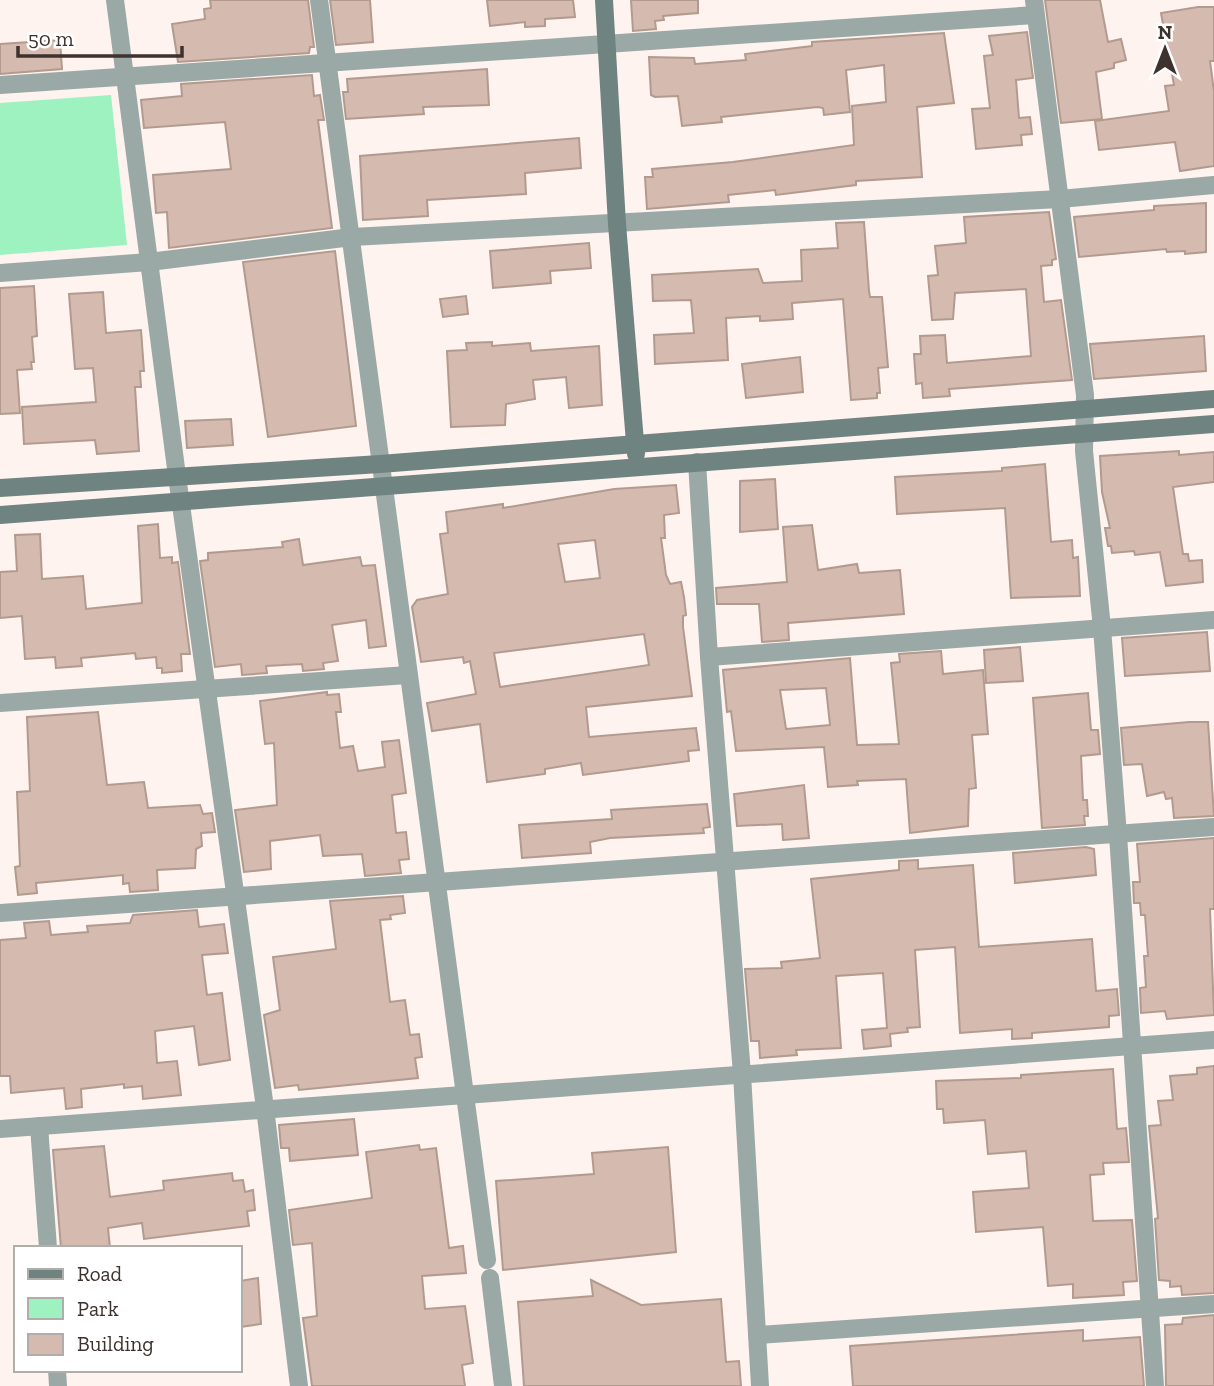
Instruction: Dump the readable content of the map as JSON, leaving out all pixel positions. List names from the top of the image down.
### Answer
{
  "legend": ["Road", "Park", "Building"],
  "scale_bar": "50 m",
  "north": "top"
}
